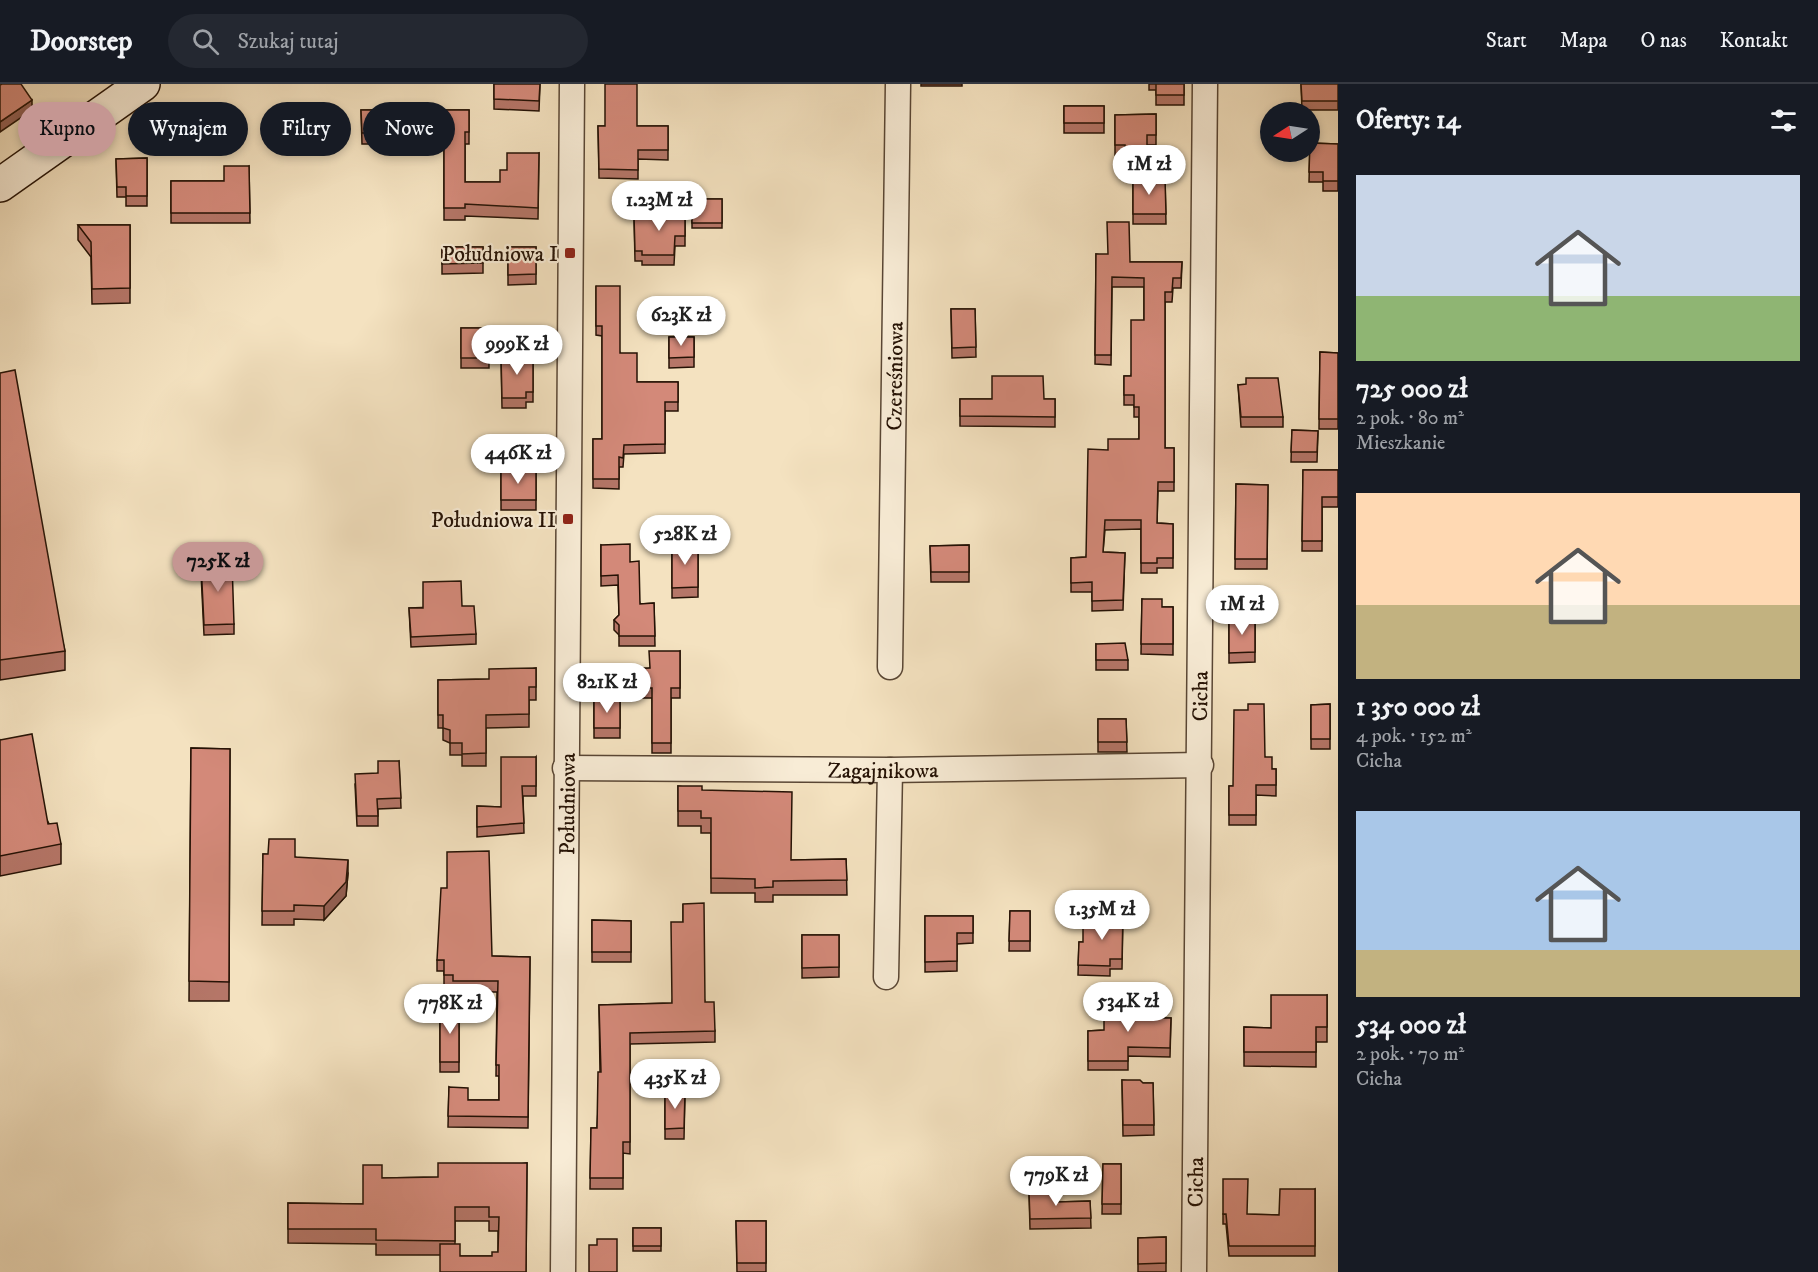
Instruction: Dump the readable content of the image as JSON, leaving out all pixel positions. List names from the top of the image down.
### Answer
{
  "streets": {
    "street": [
      "Czereśniowa",
      "Cicha",
      "Zagajnikowa",
      "Południowa"
    ]
  },
  "crossings": [
    ["Cicha", "Zagajnikowa"],
    ["Zagajnikowa", "Południowa"]
  ],
  "places": {
    "transit": ["Południowa I", "Południowa II"]
  },
  "north": "left",
  "page": {
    "header": "Doorstep",
    "search": "Szukaj tutaj",
    "nav": [
      "Start",
      "Mapa",
      "O nas",
      "Kontakt"
    ],
    "heading": "Oferty: 14",
    "chip": [
      "Kupno",
      "Wynajem",
      "Filtry",
      "Nowe"
    ],
    "price": [
      "1M zł",
      "1.23M zł",
      "623K zł",
      "999K zł",
      "446K zł",
      "528K zł",
      "725K zł",
      "1M zł",
      "821K zł",
      "1.35M zł",
      "534K zł",
      "778K zł",
      "435K zł",
      "779K zł"
    ],
    "list": [
      {
        "name": "725 000 zł",
        "note": "2 pok. · 80 m² · Mieszkanie"
      },
      {
        "name": "1 350 000 zł",
        "note": "4 pok. · 152 m² · Cicha"
      },
      {
        "name": "534 000 zł",
        "note": "2 pok. · 70 m² · Cicha"
      }
    ]
  }
}
